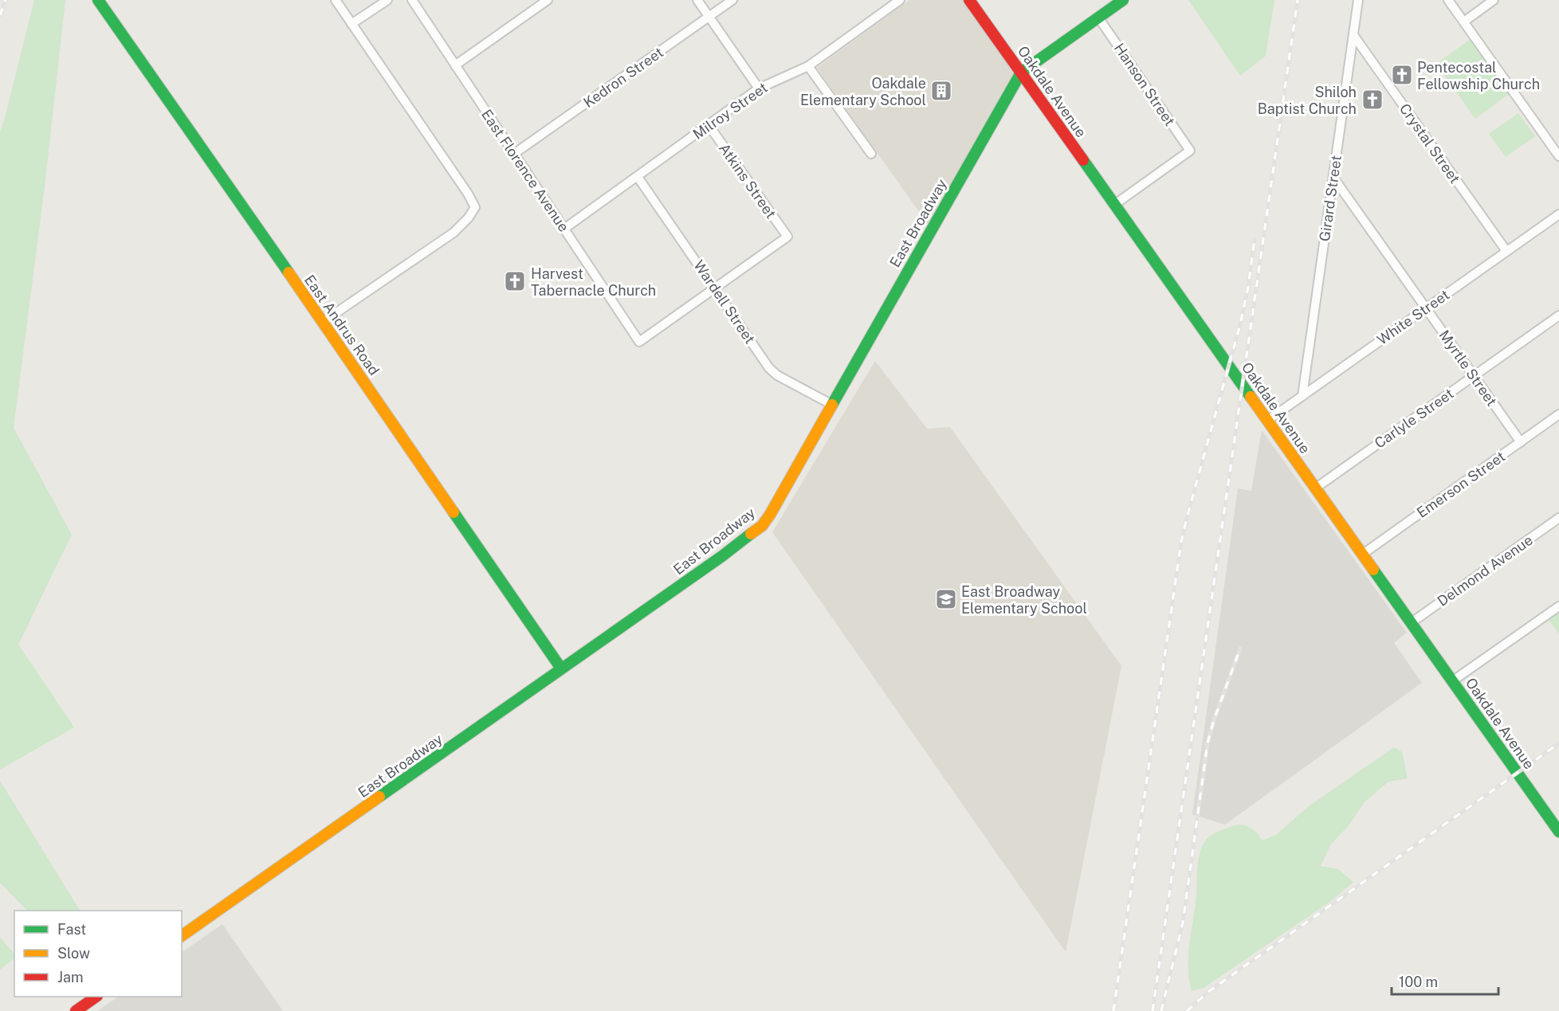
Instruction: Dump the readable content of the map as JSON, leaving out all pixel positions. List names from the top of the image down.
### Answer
{
  "streets": {
    "street": [
      "Kedron Street",
      "Hanson Street",
      "Oakdale Avenue",
      "Milroy Street",
      "Crystal Street",
      "East Florence Avenue",
      "Atkins Street",
      "Girard Street",
      "East Broadway",
      "Wardell Street",
      "White Street",
      "East Andrus Road",
      "Myrtle Street",
      "Carlyle Street",
      "Emerson Street",
      "Delmond Avenue"
    ]
  },
  "crossings": [
    ["Kedron Street", "East Florence Avenue"],
    ["Hanson Street", "Oakdale Avenue"],
    ["Hanson Street", "East Broadway"],
    ["Oakdale Avenue", "East Broadway"],
    ["Oakdale Avenue", "White Street"],
    ["Oakdale Avenue", "Carlyle Street"],
    ["Oakdale Avenue", "Emerson Street"],
    ["Oakdale Avenue", "Delmond Avenue"],
    ["Milroy Street", "East Florence Avenue"],
    ["Milroy Street", "Atkins Street"],
    ["Milroy Street", "Wardell Street"],
    ["Crystal Street", "Girard Street"],
    ["Crystal Street", "White Street"],
    ["East Florence Avenue", "Atkins Street"],
    ["East Florence Avenue", "Wardell Street"],
    ["Atkins Street", "Wardell Street"],
    ["Girard Street", "White Street"],
    ["Girard Street", "Myrtle Street"],
    ["East Broadway", "Wardell Street"],
    ["East Broadway", "East Andrus Road"],
    ["White Street", "Myrtle Street"],
    ["Myrtle Street", "Carlyle Street"],
    ["Myrtle Street", "Emerson Street"]
  ],
  "places": {
    "church": ["Pentecostal Fellowship Church", "Shiloh Baptist Church", "Harvest Tabernacle Church"],
    "building": ["Oakdale Elementary School"],
    "school or university": ["East Broadway Elementary School"]
  },
  "legend": ["Fast", "Slow", "Jam"],
  "scale_bar": "100 m"
}
